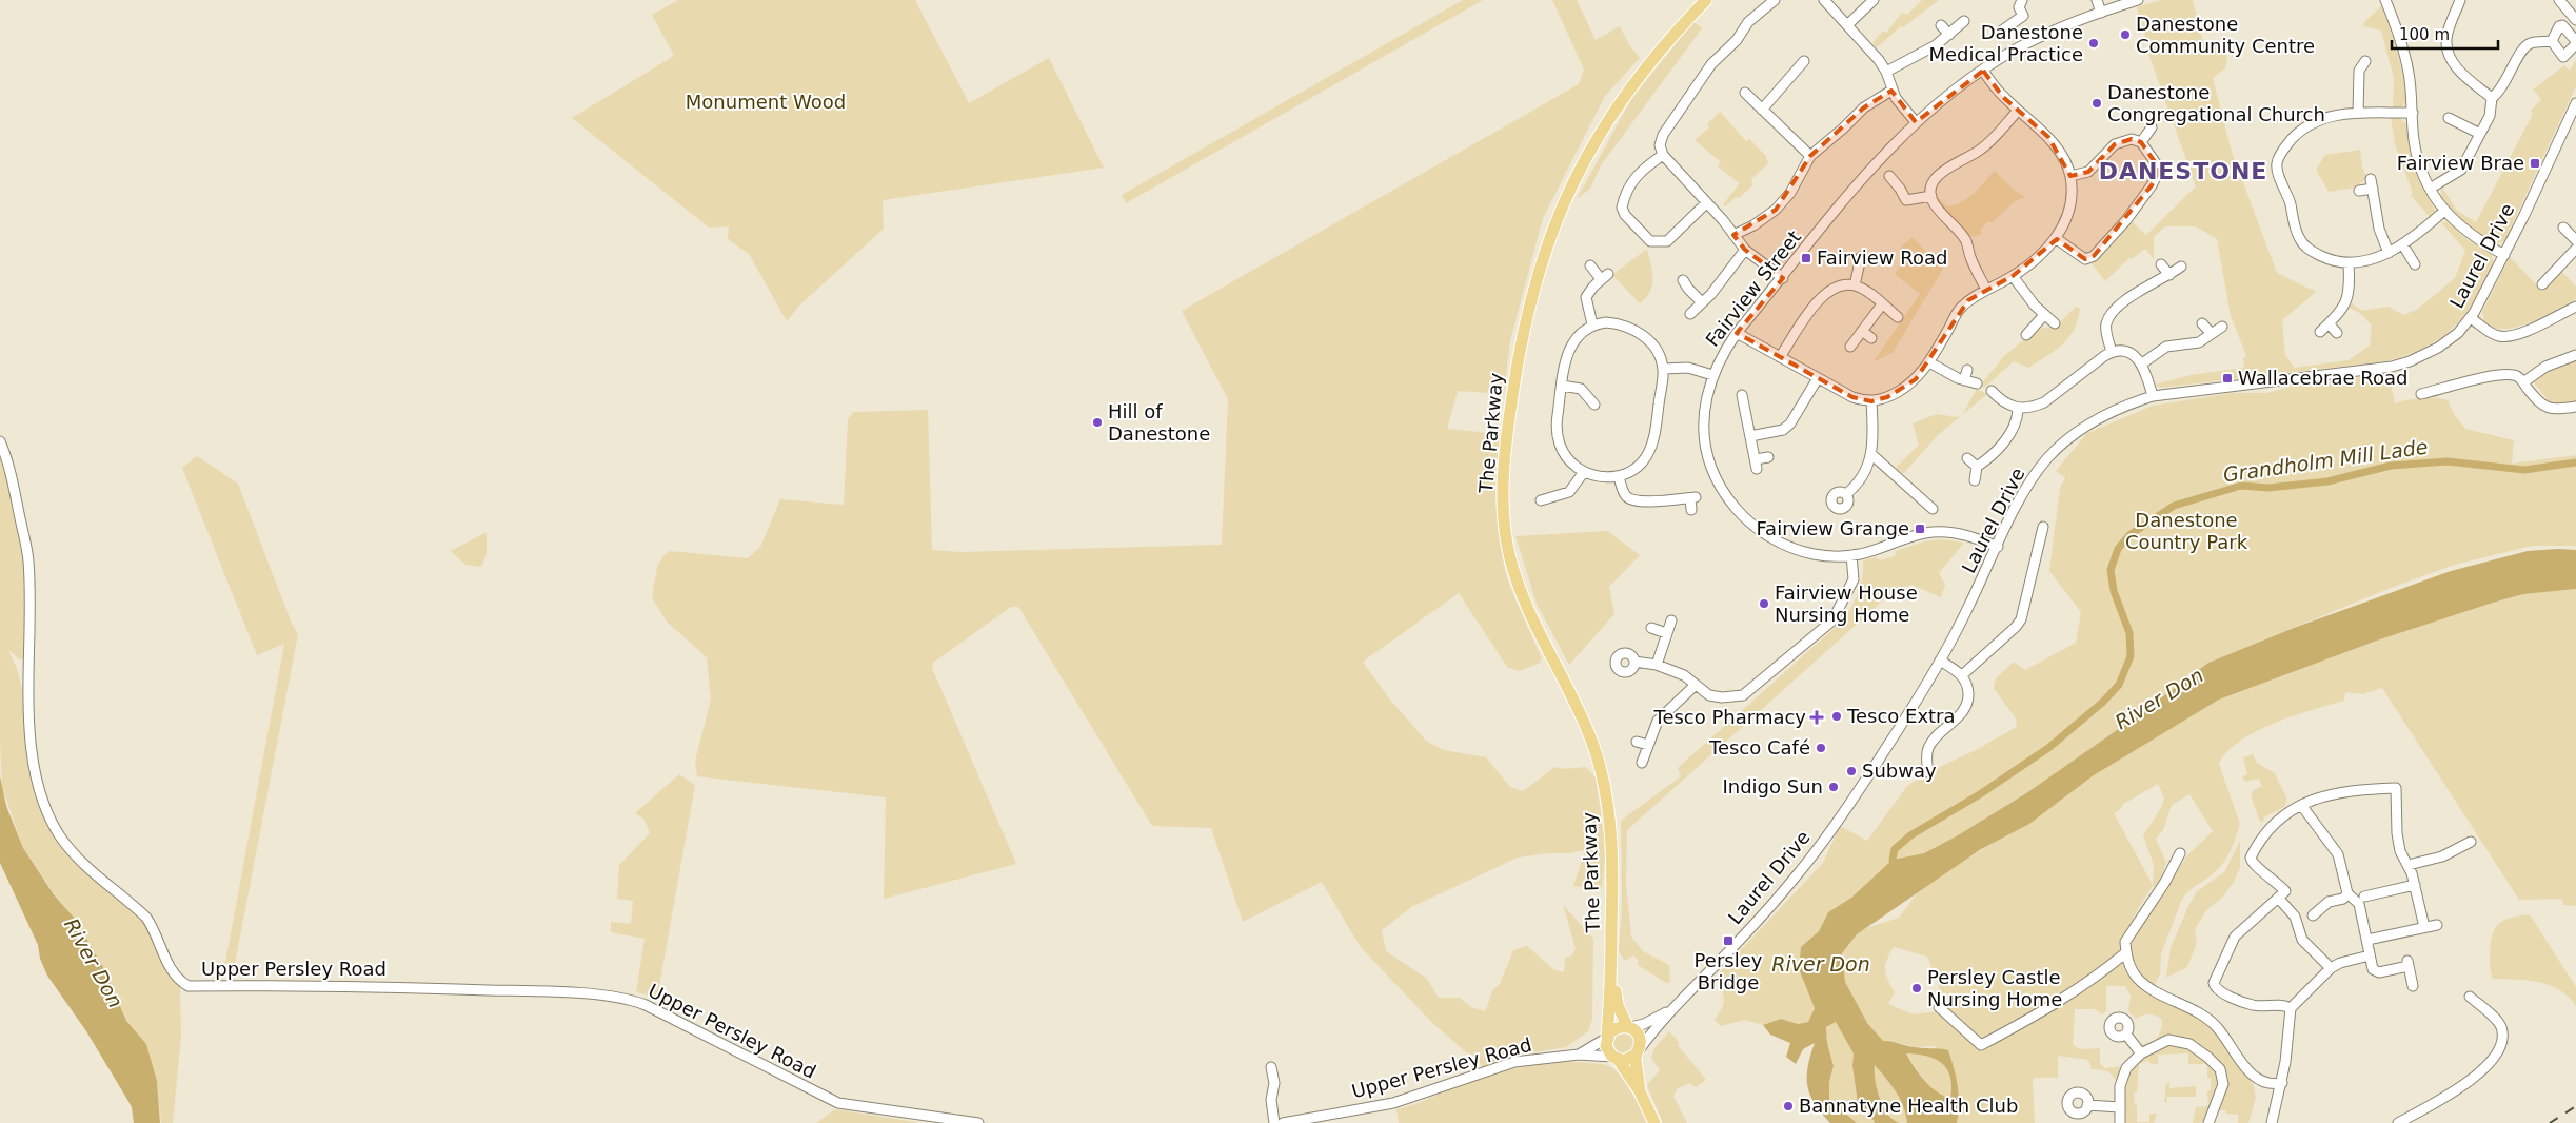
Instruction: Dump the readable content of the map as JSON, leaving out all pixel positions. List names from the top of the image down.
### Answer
{
  "streets": {
    "main road": ["The Parkway"],
    "street": ["Laurel Drive", "Fairview Street", "Upper Persley Road"]
  },
  "crossings": [
    ["Laurel Drive", "Fairview Street"],
    ["Laurel Drive", "Upper Persley Road"]
  ],
  "districts": ["DANESTONE"],
  "water": ["Grandholm Mill Lade", "River Don"],
  "parks": ["Monument Wood", "Danestone Country Park"],
  "places": {
    "other": [
      "Danestone Community Centre",
      "Danestone Medical Practice",
      "Danestone Congregational Church",
      "Hill of Danestone",
      "Fairview House Nursing Home",
      "Tesco Extra",
      "Tesco Café",
      "Subway",
      "Indigo Sun",
      "Persley Castle Nursing Home",
      "Bannatyne Health Club"
    ],
    "transit": [
      "Fairview Brae",
      "Fairview Road",
      "Wallacebrae Road",
      "Fairview Grange",
      "Persley Bridge"
    ],
    "health": ["Tesco Pharmacy"]
  },
  "scale_bar": "100 m"
}
